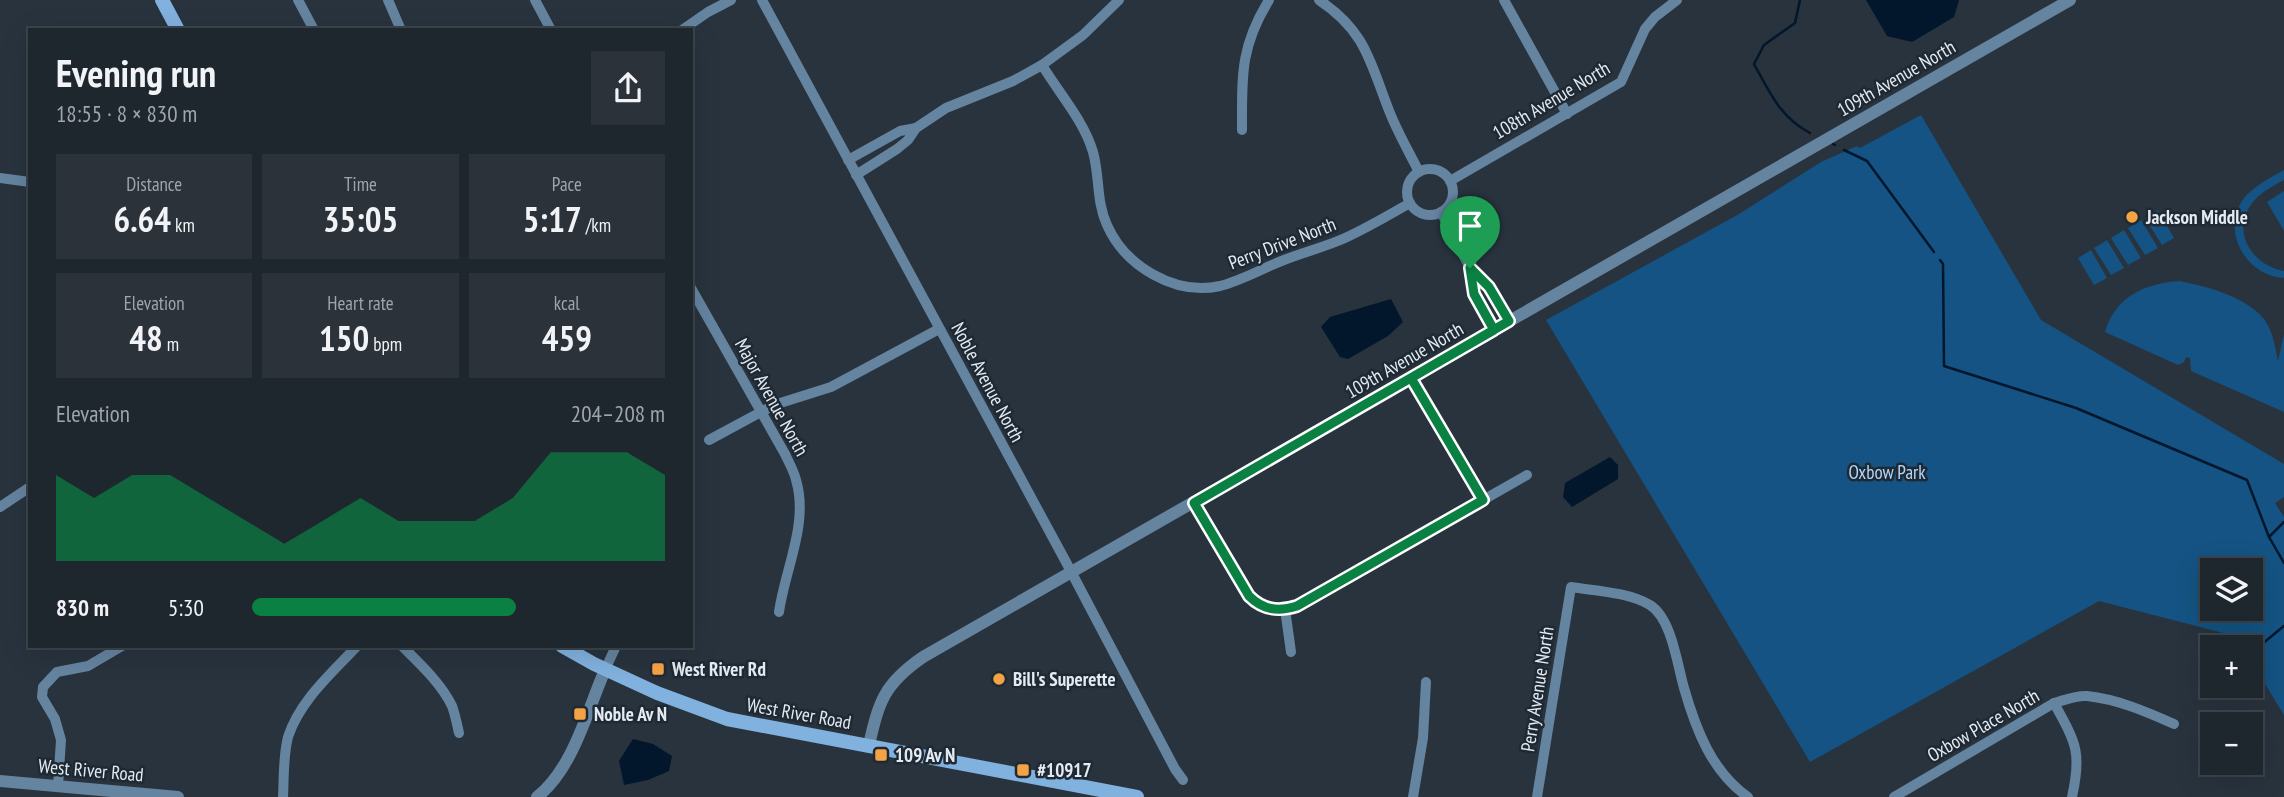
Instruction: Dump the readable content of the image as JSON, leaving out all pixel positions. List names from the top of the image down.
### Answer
{
  "streets": {
    "main road": ["West River Road"],
    "street": [
      "109th Avenue North",
      "108th Avenue North",
      "Perry Drive North",
      "Noble Avenue North",
      "Major Avenue North",
      "Perry Avenue North",
      "Oxbow Place North"
    ]
  },
  "crossings": [
    ["109th Avenue North", "Noble Avenue North"],
    ["109th Avenue North", "West River Road"],
    ["108th Avenue North", "Perry Drive North"]
  ],
  "parks": ["Oxbow Park"],
  "places": {
    "other": ["Jackson Middle", "Bill's Superette"],
    "transit": [
      "West River Rd",
      "Noble Av N",
      "109 Av N",
      "#10917"
    ]
  },
  "page": {
    "heading": ["Evening run", "18:55 · 8 × 830 m"],
    "stats": [
      ["Distance", "6.64 km"],
      ["Time", "35:05"],
      ["Pace", "5:17 /km"],
      ["Elevation", "48 m"],
      ["Heart rate", "150 bpm"],
      ["kcal", "459"]
    ],
    "chart": ["Elevation", "204–208 m"],
    "map_buttons": ["+", "−"],
    "list": [
      {
        "name": "830 m",
        "note": "5:30"
      }
    ]
  }
}
